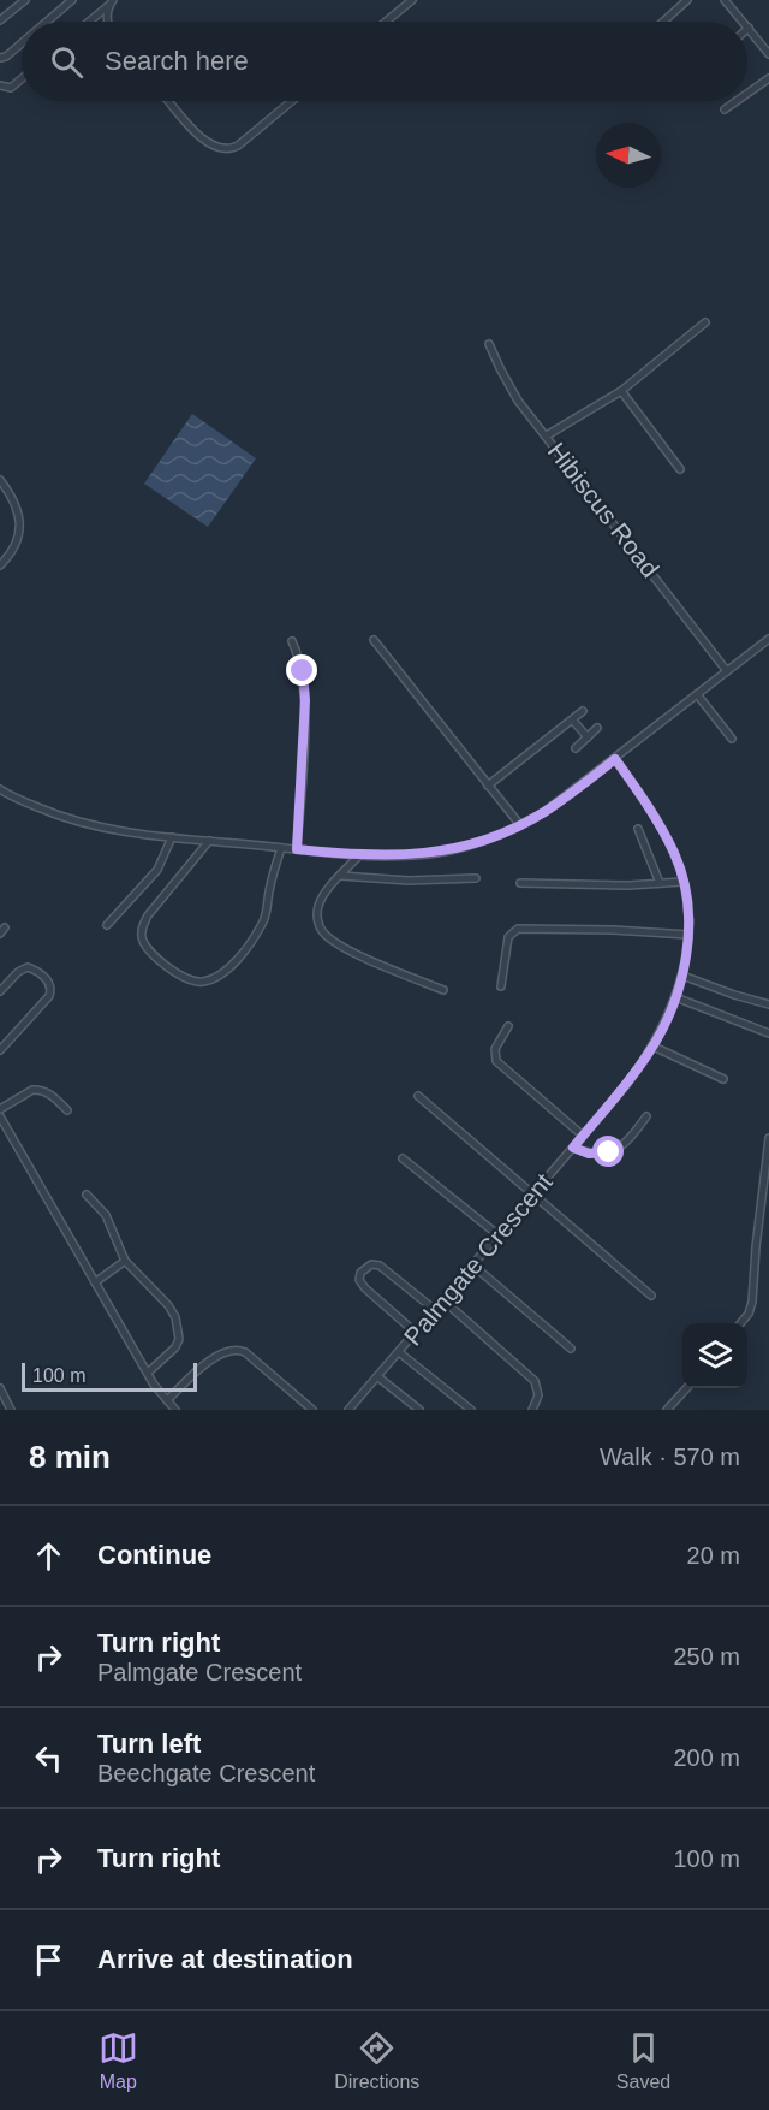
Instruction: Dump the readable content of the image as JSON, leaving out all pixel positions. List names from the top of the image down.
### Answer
{
  "streets": {
    "lane": ["Hibiscus Road", "Palmgate Crescent"]
  },
  "scale_bar": "100 m",
  "north": "left",
  "page": {
    "search": "Search here",
    "scale": "100 m",
    "heading": ["8 min", "Walk · 570 m"],
    "list": [
      ["Continue", "20 m"],
      ["Turn right", "Palmgate Crescent", "250 m"],
      ["Turn left", "Beechgate Crescent", "200 m"],
      ["Turn right", "100 m"],
      "Arrive at destination"
    ],
    "nav": ["Map", "Directions", "Saved"]
  }
}
